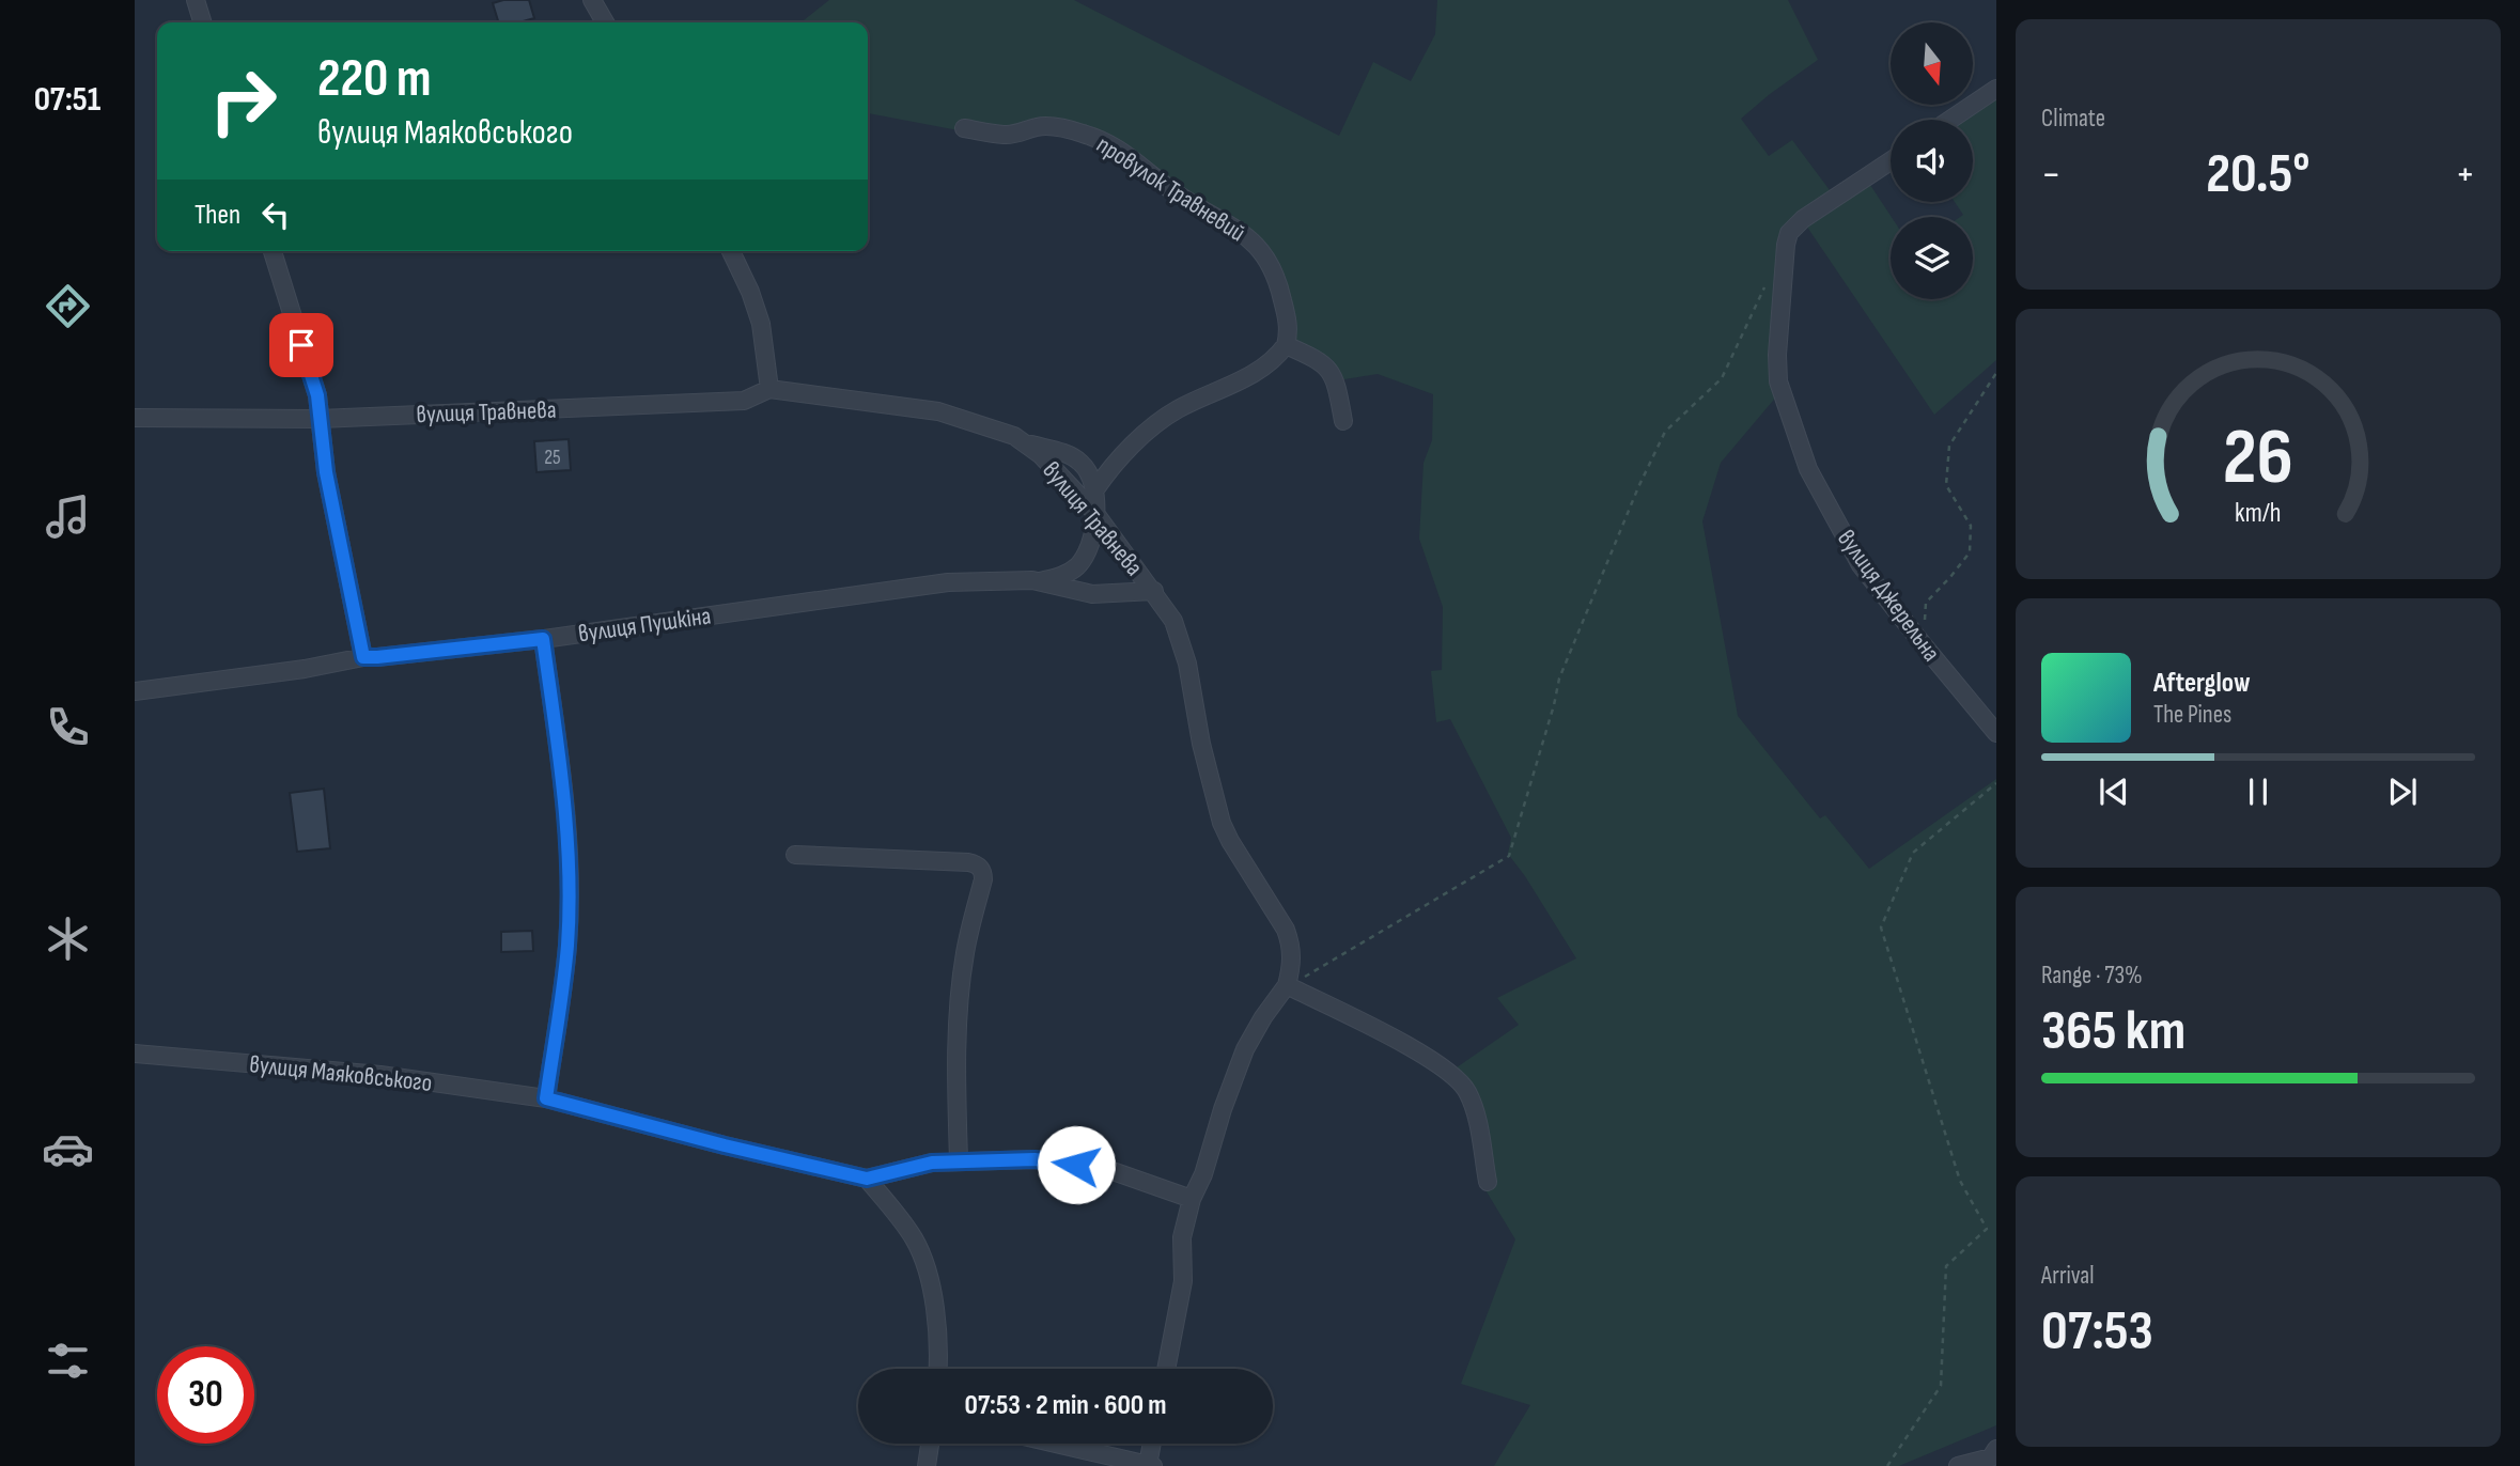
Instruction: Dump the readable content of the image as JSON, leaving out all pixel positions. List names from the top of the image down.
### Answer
{
  "streets": {
    "street": [
      "провулок Травневий",
      "вулиця Травнева",
      "вулиця Джерельна",
      "вулиця Пушкіна",
      "вулиця Маяковського"
    ]
  },
  "crossings": [
    ["вулиця Травнева", "вулиця Пушкіна"]
  ],
  "house_numbers": ["25"],
  "north": "bottom",
  "page": {
    "tabs": "07:51",
    "tile": [
      "Climate",
      ["Range · 73%", "365 km"],
      ["Arrival", "07:53"]
    ],
    "turn": ["220 m", "вулиця Маяковського"],
    "heat": ["−", "20.5°", "+"],
    "then": "Then",
    "song": ["Afterglow", "The Pines"],
    "limit": "30",
    "trip": "07:53 · 2 min · 600 m",
    "gauge": ["26", "km/h"]
  }
}
